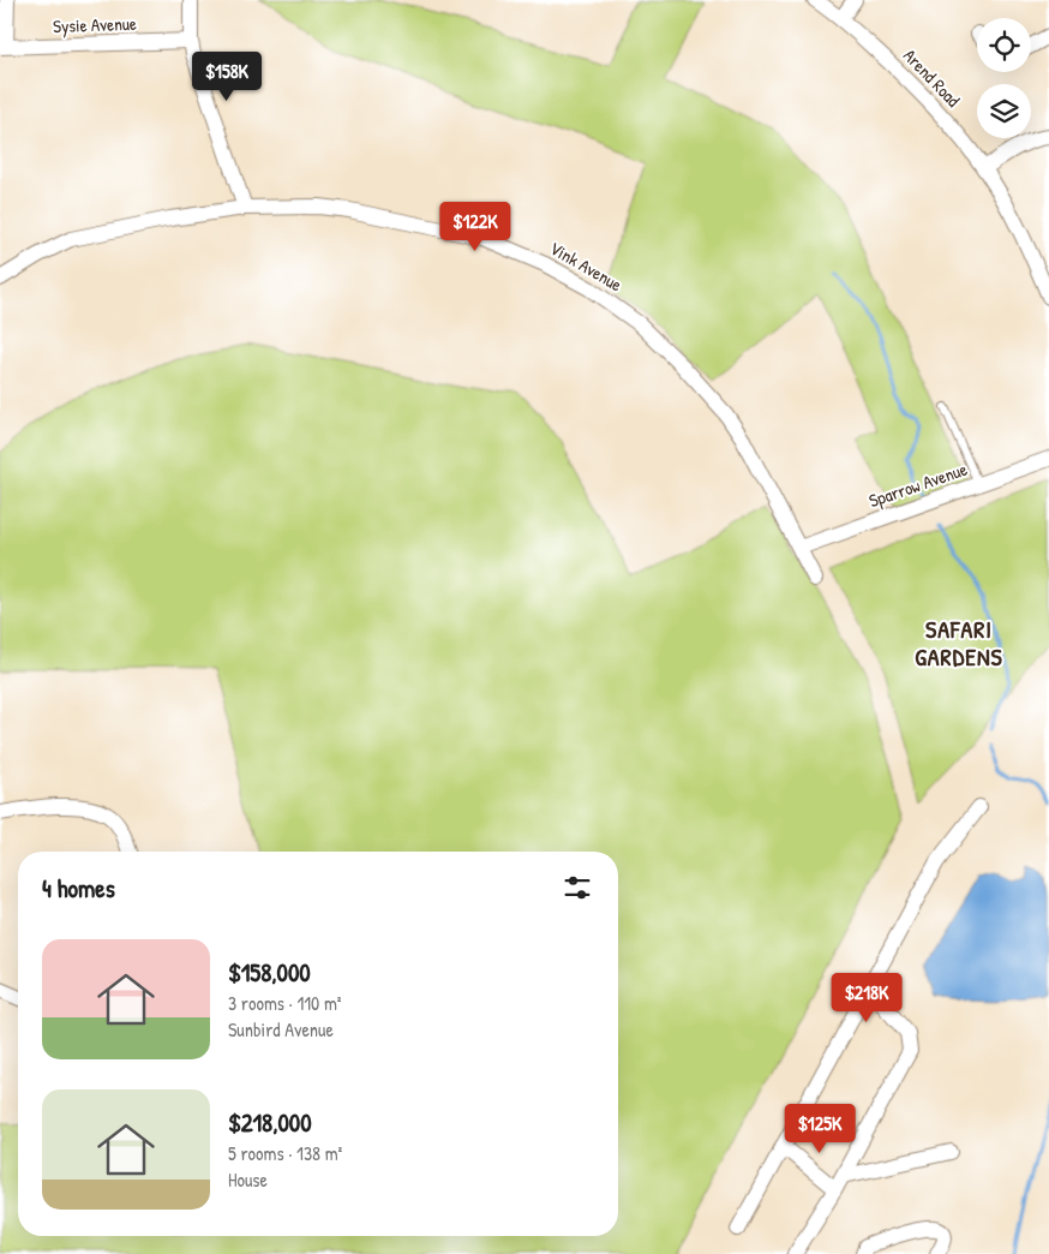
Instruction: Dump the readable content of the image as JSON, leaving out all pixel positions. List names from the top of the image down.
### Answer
{
  "streets": {
    "street": [
      "Sysie Avenue",
      "Arend Road",
      "Vink Avenue",
      "Sparrow Avenue"
    ]
  },
  "crossings": [
    ["Vink Avenue", "Sparrow Avenue"]
  ],
  "districts": ["SAFARI GARDENS"],
  "page": {
    "price": [
      "$158K",
      "$122K",
      "$218K",
      "$125K"
    ],
    "heading": "4 homes",
    "list": [
      {
        "name": "$158,000",
        "note": "3 rooms · 110 m² · Sunbird Avenue"
      },
      {
        "name": "$218,000",
        "note": "5 rooms · 138 m² · House"
      }
    ]
  }
}
